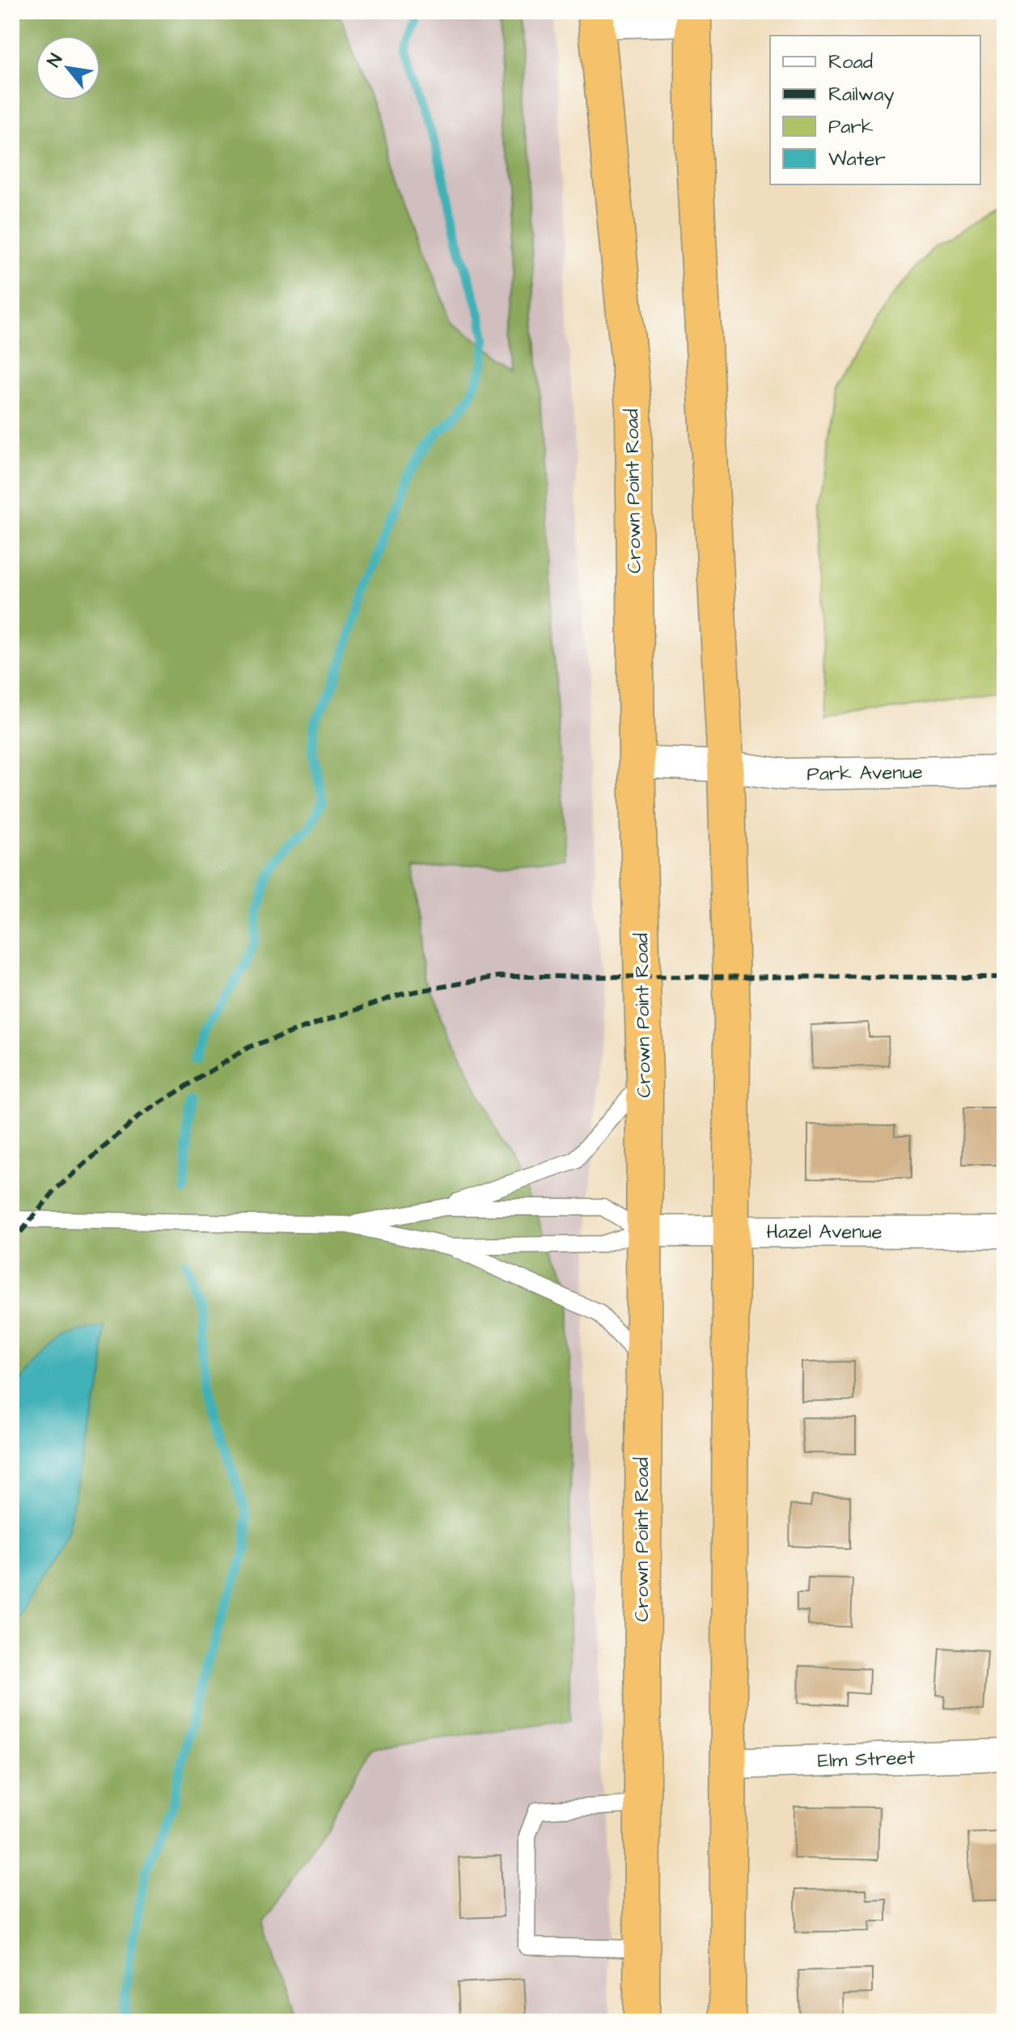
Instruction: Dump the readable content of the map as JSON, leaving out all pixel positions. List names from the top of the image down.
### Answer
{
  "streets": {
    "highway": ["Crown Point Road"],
    "street": ["Park Avenue", "Hazel Avenue", "Elm Street"]
  },
  "crossings": [
    ["Crown Point Road", "Park Avenue"],
    ["Crown Point Road", "Hazel Avenue"]
  ],
  "legend": [
    "Road",
    "Railway",
    "Park",
    "Water"
  ],
  "north": "top left"
}
